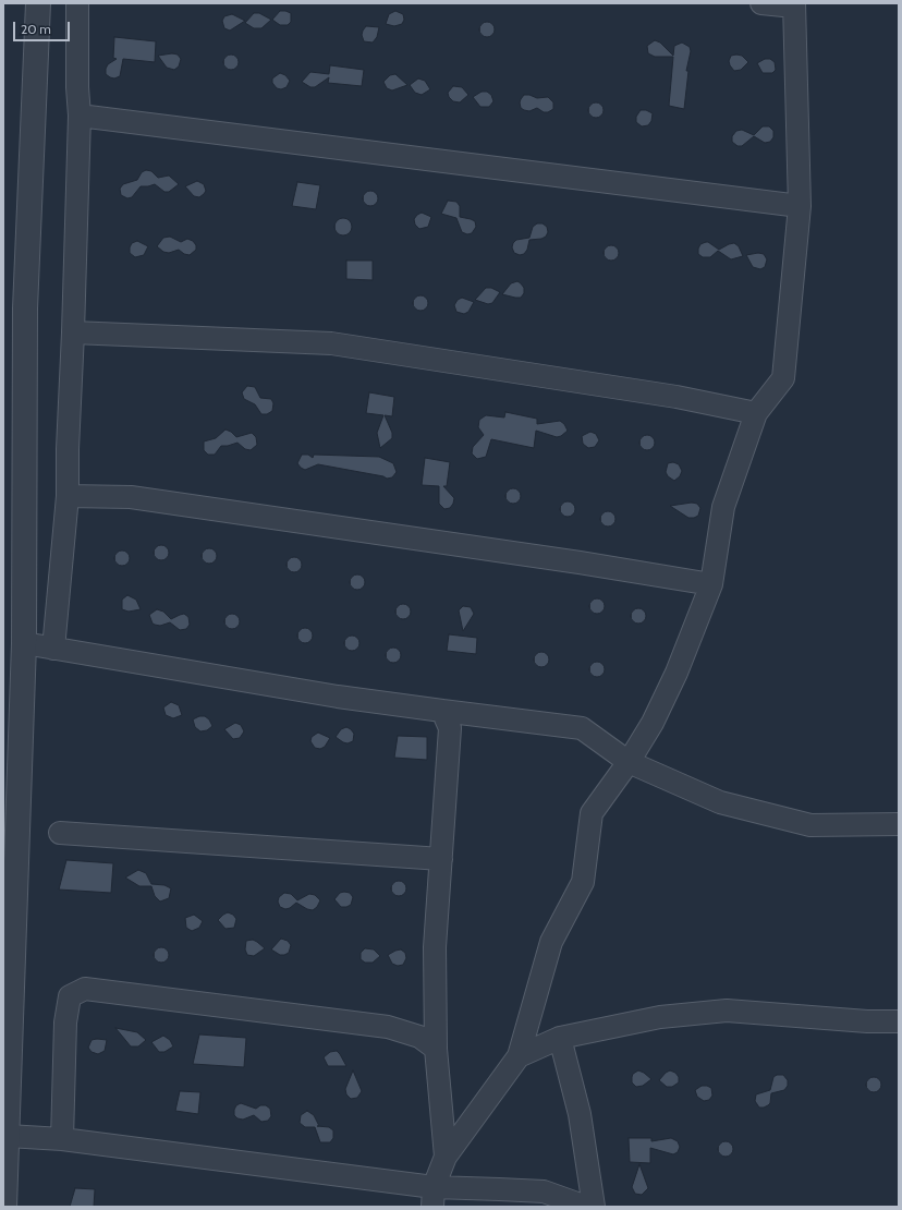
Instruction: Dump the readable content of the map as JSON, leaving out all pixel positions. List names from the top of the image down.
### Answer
{
  "scale_bar": "20 m"
}
